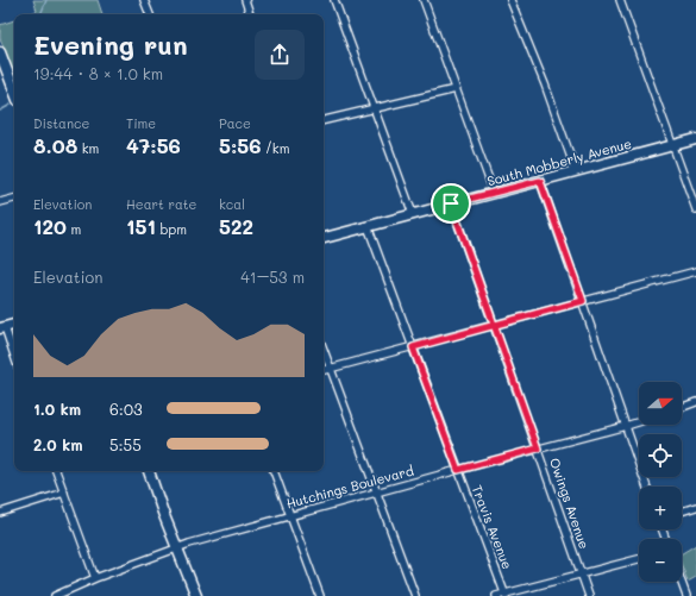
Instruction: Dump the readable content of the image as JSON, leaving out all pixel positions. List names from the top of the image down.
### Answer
{
  "streets": {
    "main road": ["South Mobberly Avenue"],
    "street": ["Hutchings Boulevard", "Owings Avenue", "Travis Avenue"]
  },
  "crossings": [
    ["South Mobberly Avenue", "Owings Avenue"],
    ["South Mobberly Avenue", "Travis Avenue"],
    ["Hutchings Boulevard", "Owings Avenue"],
    ["Hutchings Boulevard", "Travis Avenue"]
  ],
  "north": "right",
  "page": {
    "heading": ["Evening run", "19:44 · 8 × 1.0 km"],
    "stats": [
      ["Distance", "8.08 km"],
      ["Time", "47:56"],
      ["Pace", "5:56 /km"],
      ["Elevation", "120 m"],
      ["Heart rate", "151 bpm"],
      ["kcal", "522"]
    ],
    "chart": ["Elevation", "41–53 m"],
    "map_buttons": ["+", "−"],
    "list": [
      {
        "name": "1.0 km",
        "note": "6:03"
      },
      {
        "name": "2.0 km",
        "note": "5:55"
      }
    ]
  }
}
